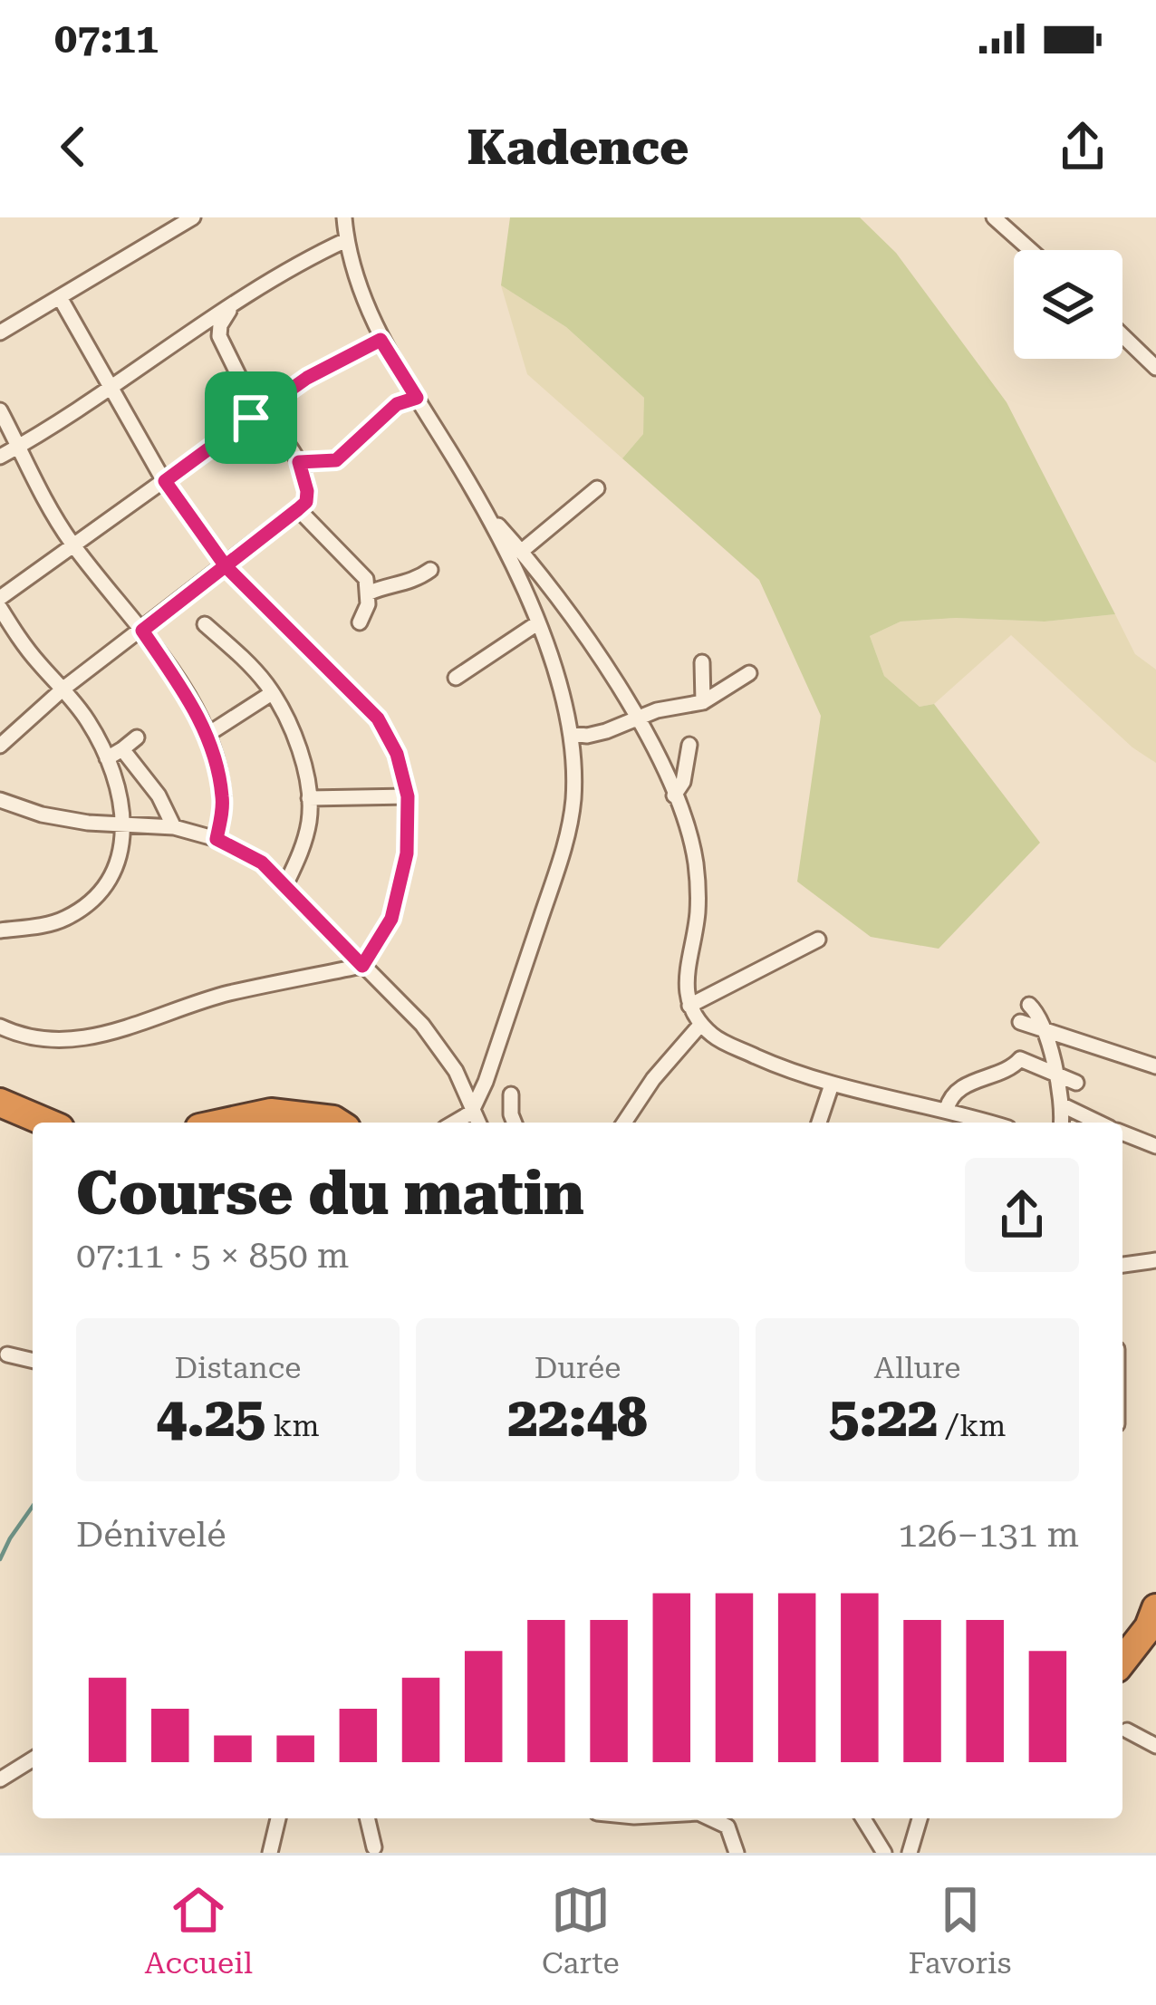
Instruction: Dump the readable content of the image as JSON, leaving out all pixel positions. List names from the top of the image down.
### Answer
{
  "page": {
    "status": "07:11",
    "header": "Kadence",
    "heading": ["Course du matin", "07:11 · 5 × 850 m"],
    "stats": [
      ["Distance", "4.25 km"],
      ["Durée", "22:48"],
      ["Allure", "5:22 /km"]
    ],
    "chart": ["Dénivelé", "126–131 m"],
    "tabs": ["Accueil", "Carte", "Favoris"]
  }
}
